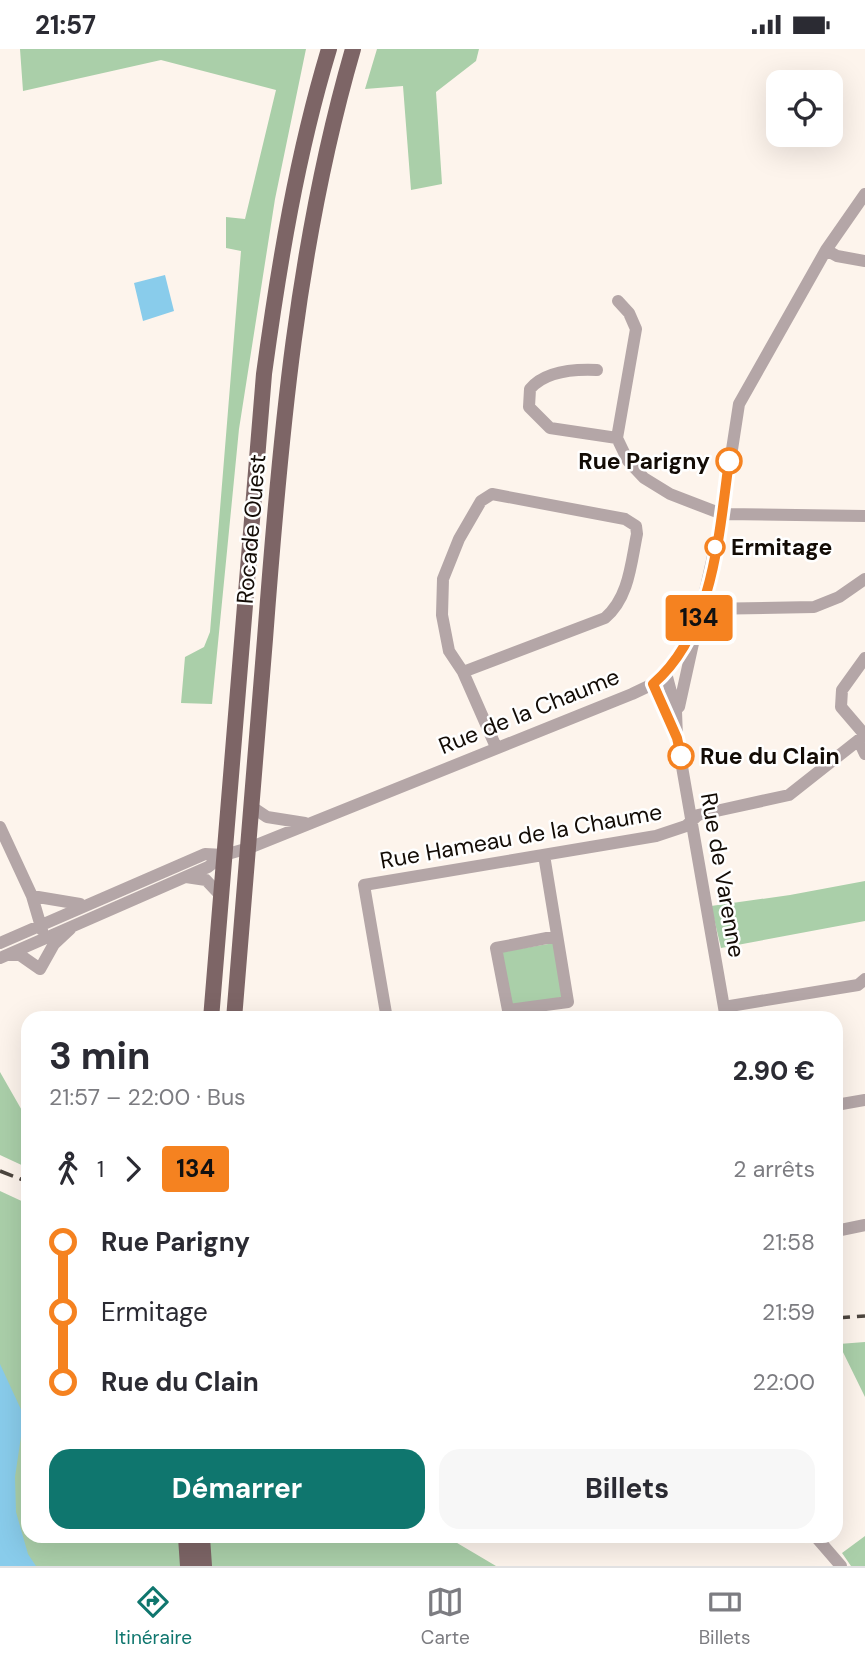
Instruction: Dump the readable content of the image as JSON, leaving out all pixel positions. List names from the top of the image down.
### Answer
{
  "streets": {
    "main road": ["Rocade Ouest"],
    "street": ["Rue de la Chaume", "Rue Hameau de la Chaume", "Rue de Varenne"]
  },
  "crossings": [
    ["Rocade Ouest", "Rue de la Chaume"],
    ["Rue de la Chaume", "Rue de Varenne"],
    ["Rue Hameau de la Chaume", "Rue de Varenne"]
  ],
  "places": ["Rue Parigny", "Ermitage", "Rue du Clain"],
  "lines": ["bus line 134"],
  "page": {
    "status": "21:57",
    "on_map": "134",
    "heading": ["3 min", "21:57 – 22:00 · Bus", "2.90 €"],
    "legs": ["1", "134", "2 arrêts"],
    "list": [
      {
        "name": "Rue Parigny",
        "value": "21:58"
      },
      {
        "name": "Ermitage",
        "value": "21:59"
      },
      {
        "name": "Rue du Clain",
        "value": "22:00"
      }
    ],
    "buttons": ["Démarrer", "Billets"],
    "tabs": ["Itinéraire", "Carte", "Billets"]
  }
}
